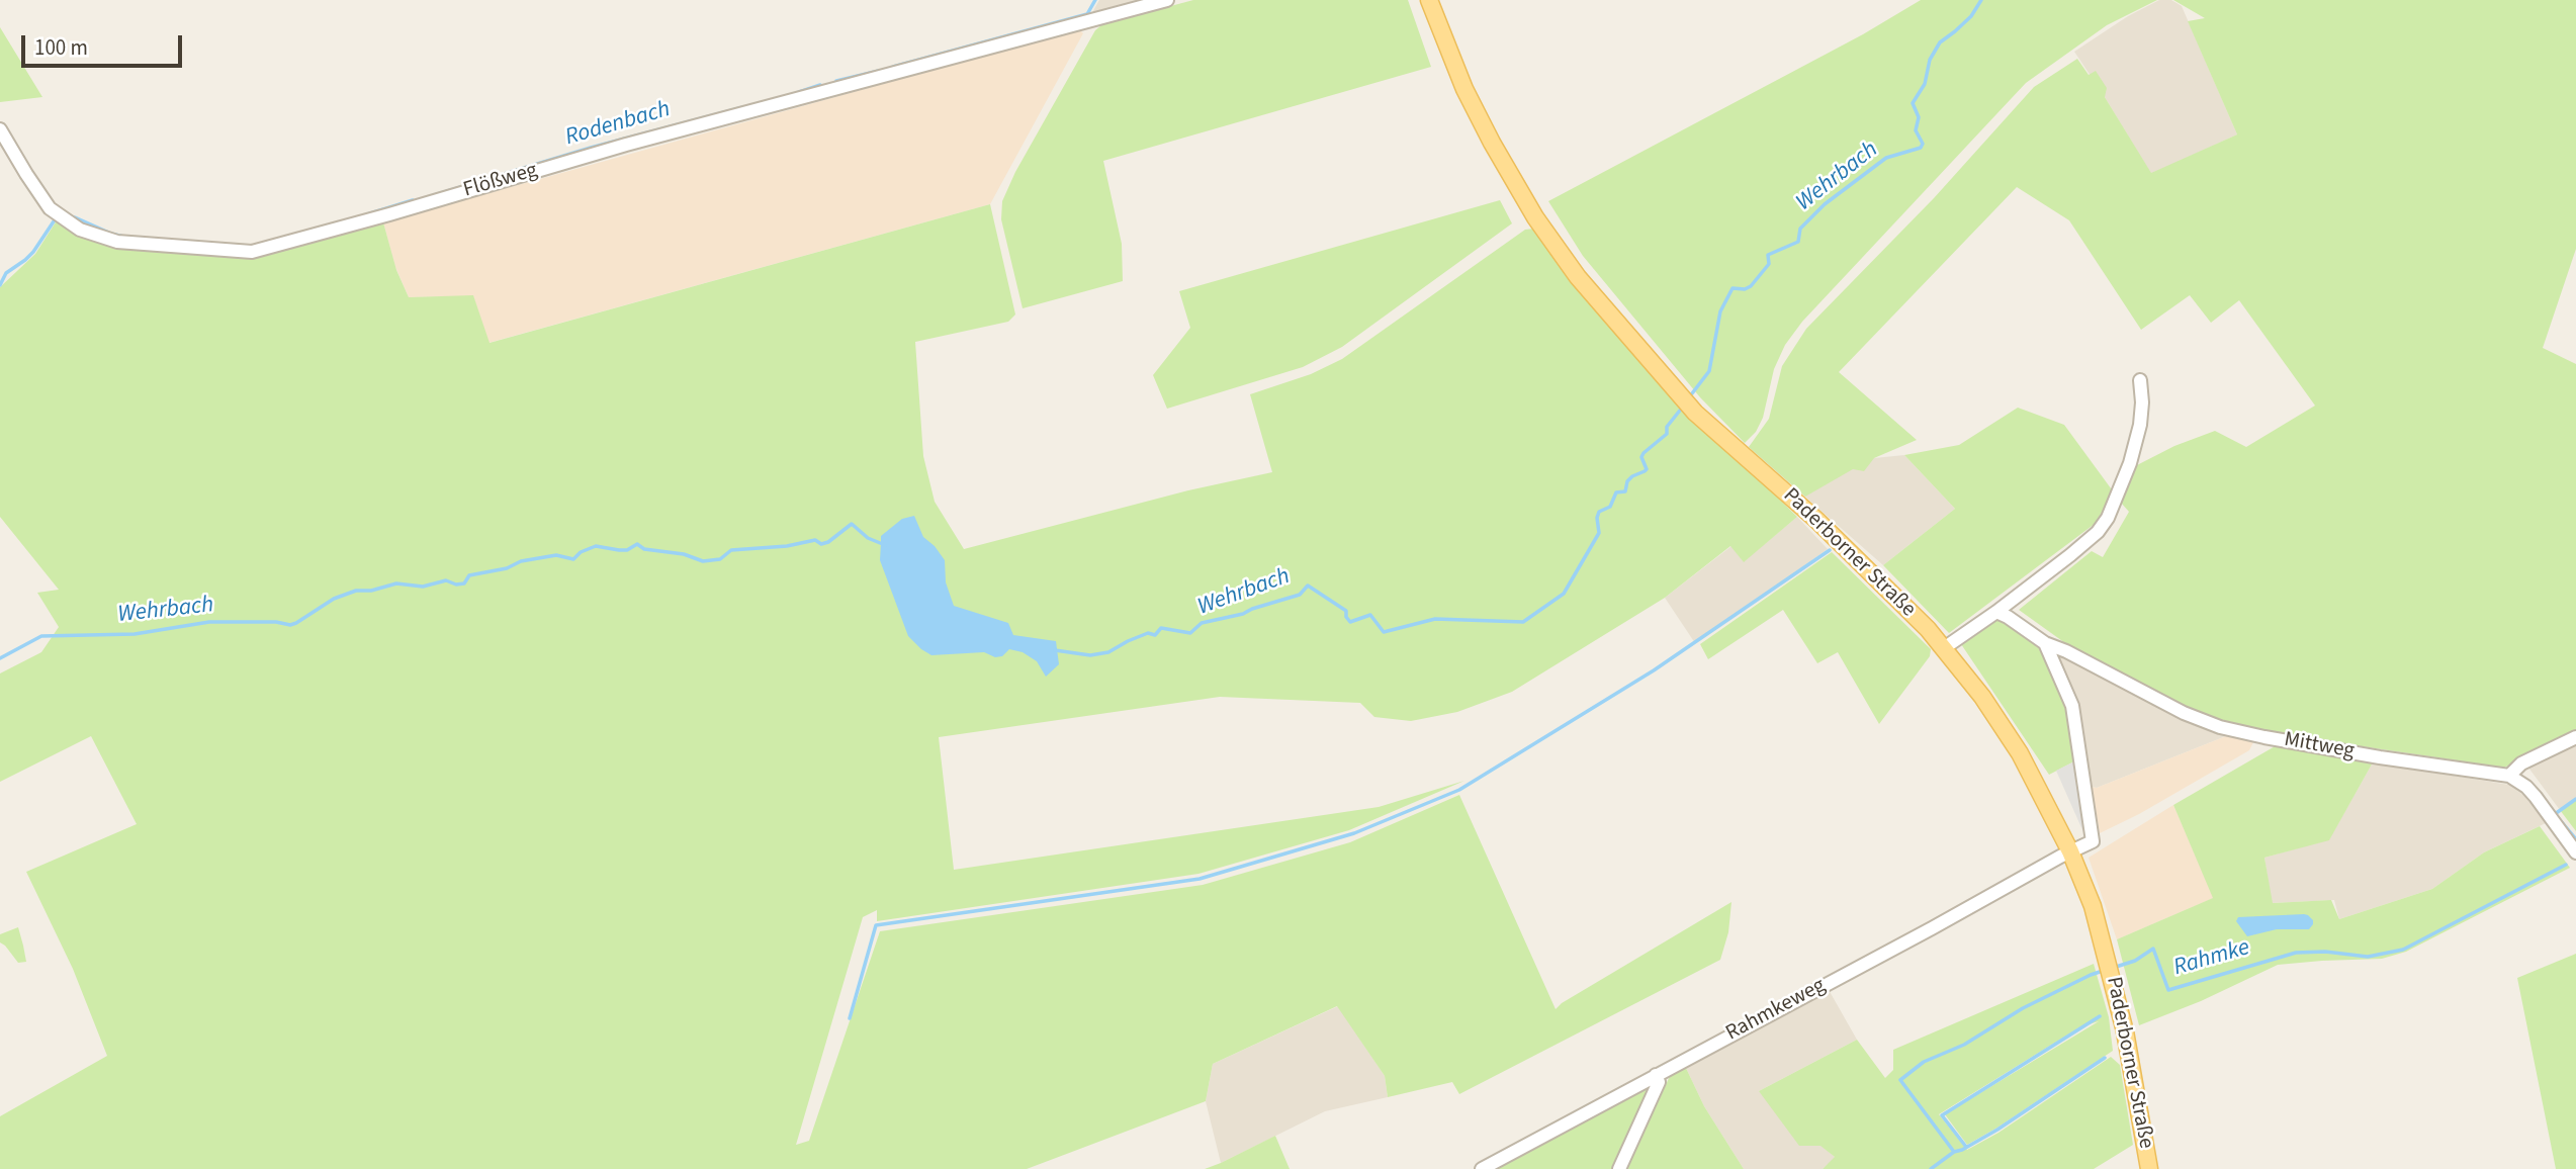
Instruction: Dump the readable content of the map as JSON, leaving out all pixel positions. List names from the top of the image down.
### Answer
{
  "streets": {
    "main road": ["Paderborner Straße"],
    "street": ["Flößweg", "Mittweg", "Rahmkeweg"]
  },
  "crossings": [
    ["Paderborner Straße", "Mittweg"],
    ["Paderborner Straße", "Rahmkeweg"],
    ["Mittweg", "Rahmkeweg"]
  ],
  "water": ["Rodenbach", "Wehrbach", "Rahmke"],
  "scale_bar": "100 m"
}
